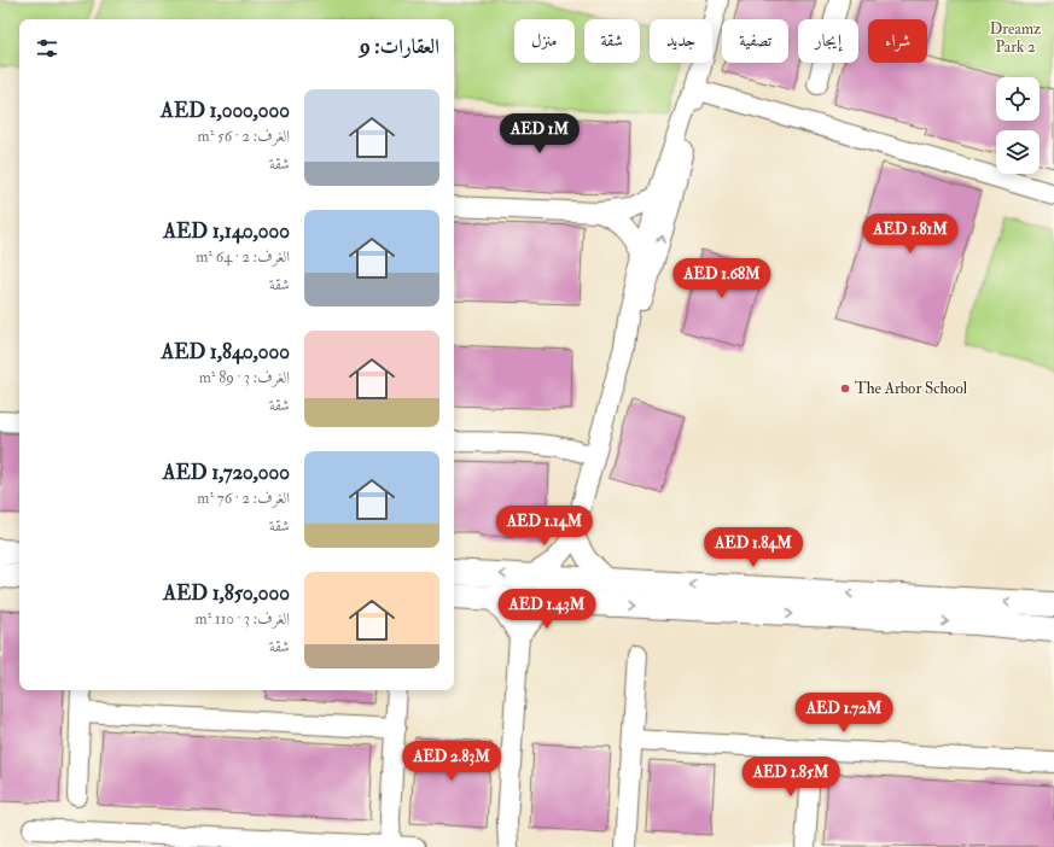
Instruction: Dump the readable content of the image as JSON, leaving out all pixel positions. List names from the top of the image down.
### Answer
{
  "parks": ["Dreamz Park 2"],
  "places": ["The Arbor School"],
  "page": {
    "chip": [
      "شراء",
      "إيجار",
      "تصفية",
      "جديد",
      "شقة",
      "منزل"
    ],
    "heading": "العقارات: 9",
    "list": [
      {
        "name": "AED 1,000,000",
        "note": "الغرف: 2 · 56 m² · شقة"
      },
      {
        "name": "AED 1,140,000",
        "note": "الغرف: 2 · 64 m² · شقة"
      },
      {
        "name": "AED 1,840,000",
        "note": "الغرف: 3 · 89 m² · شقة"
      },
      {
        "name": "AED 1,720,000",
        "note": "الغرف: 2 · 76 m² · شقة"
      },
      {
        "name": "AED 1,850,000",
        "note": "الغرف: 3 · 110 m² · شقة"
      }
    ],
    "price": [
      "AED 1M",
      "AED 1.81M",
      "AED 1.68M",
      "AED 1.14M",
      "AED 1.84M",
      "AED 1.43M",
      "AED 1.72M",
      "AED 2.83M",
      "AED 1.85M"
    ]
  }
}
